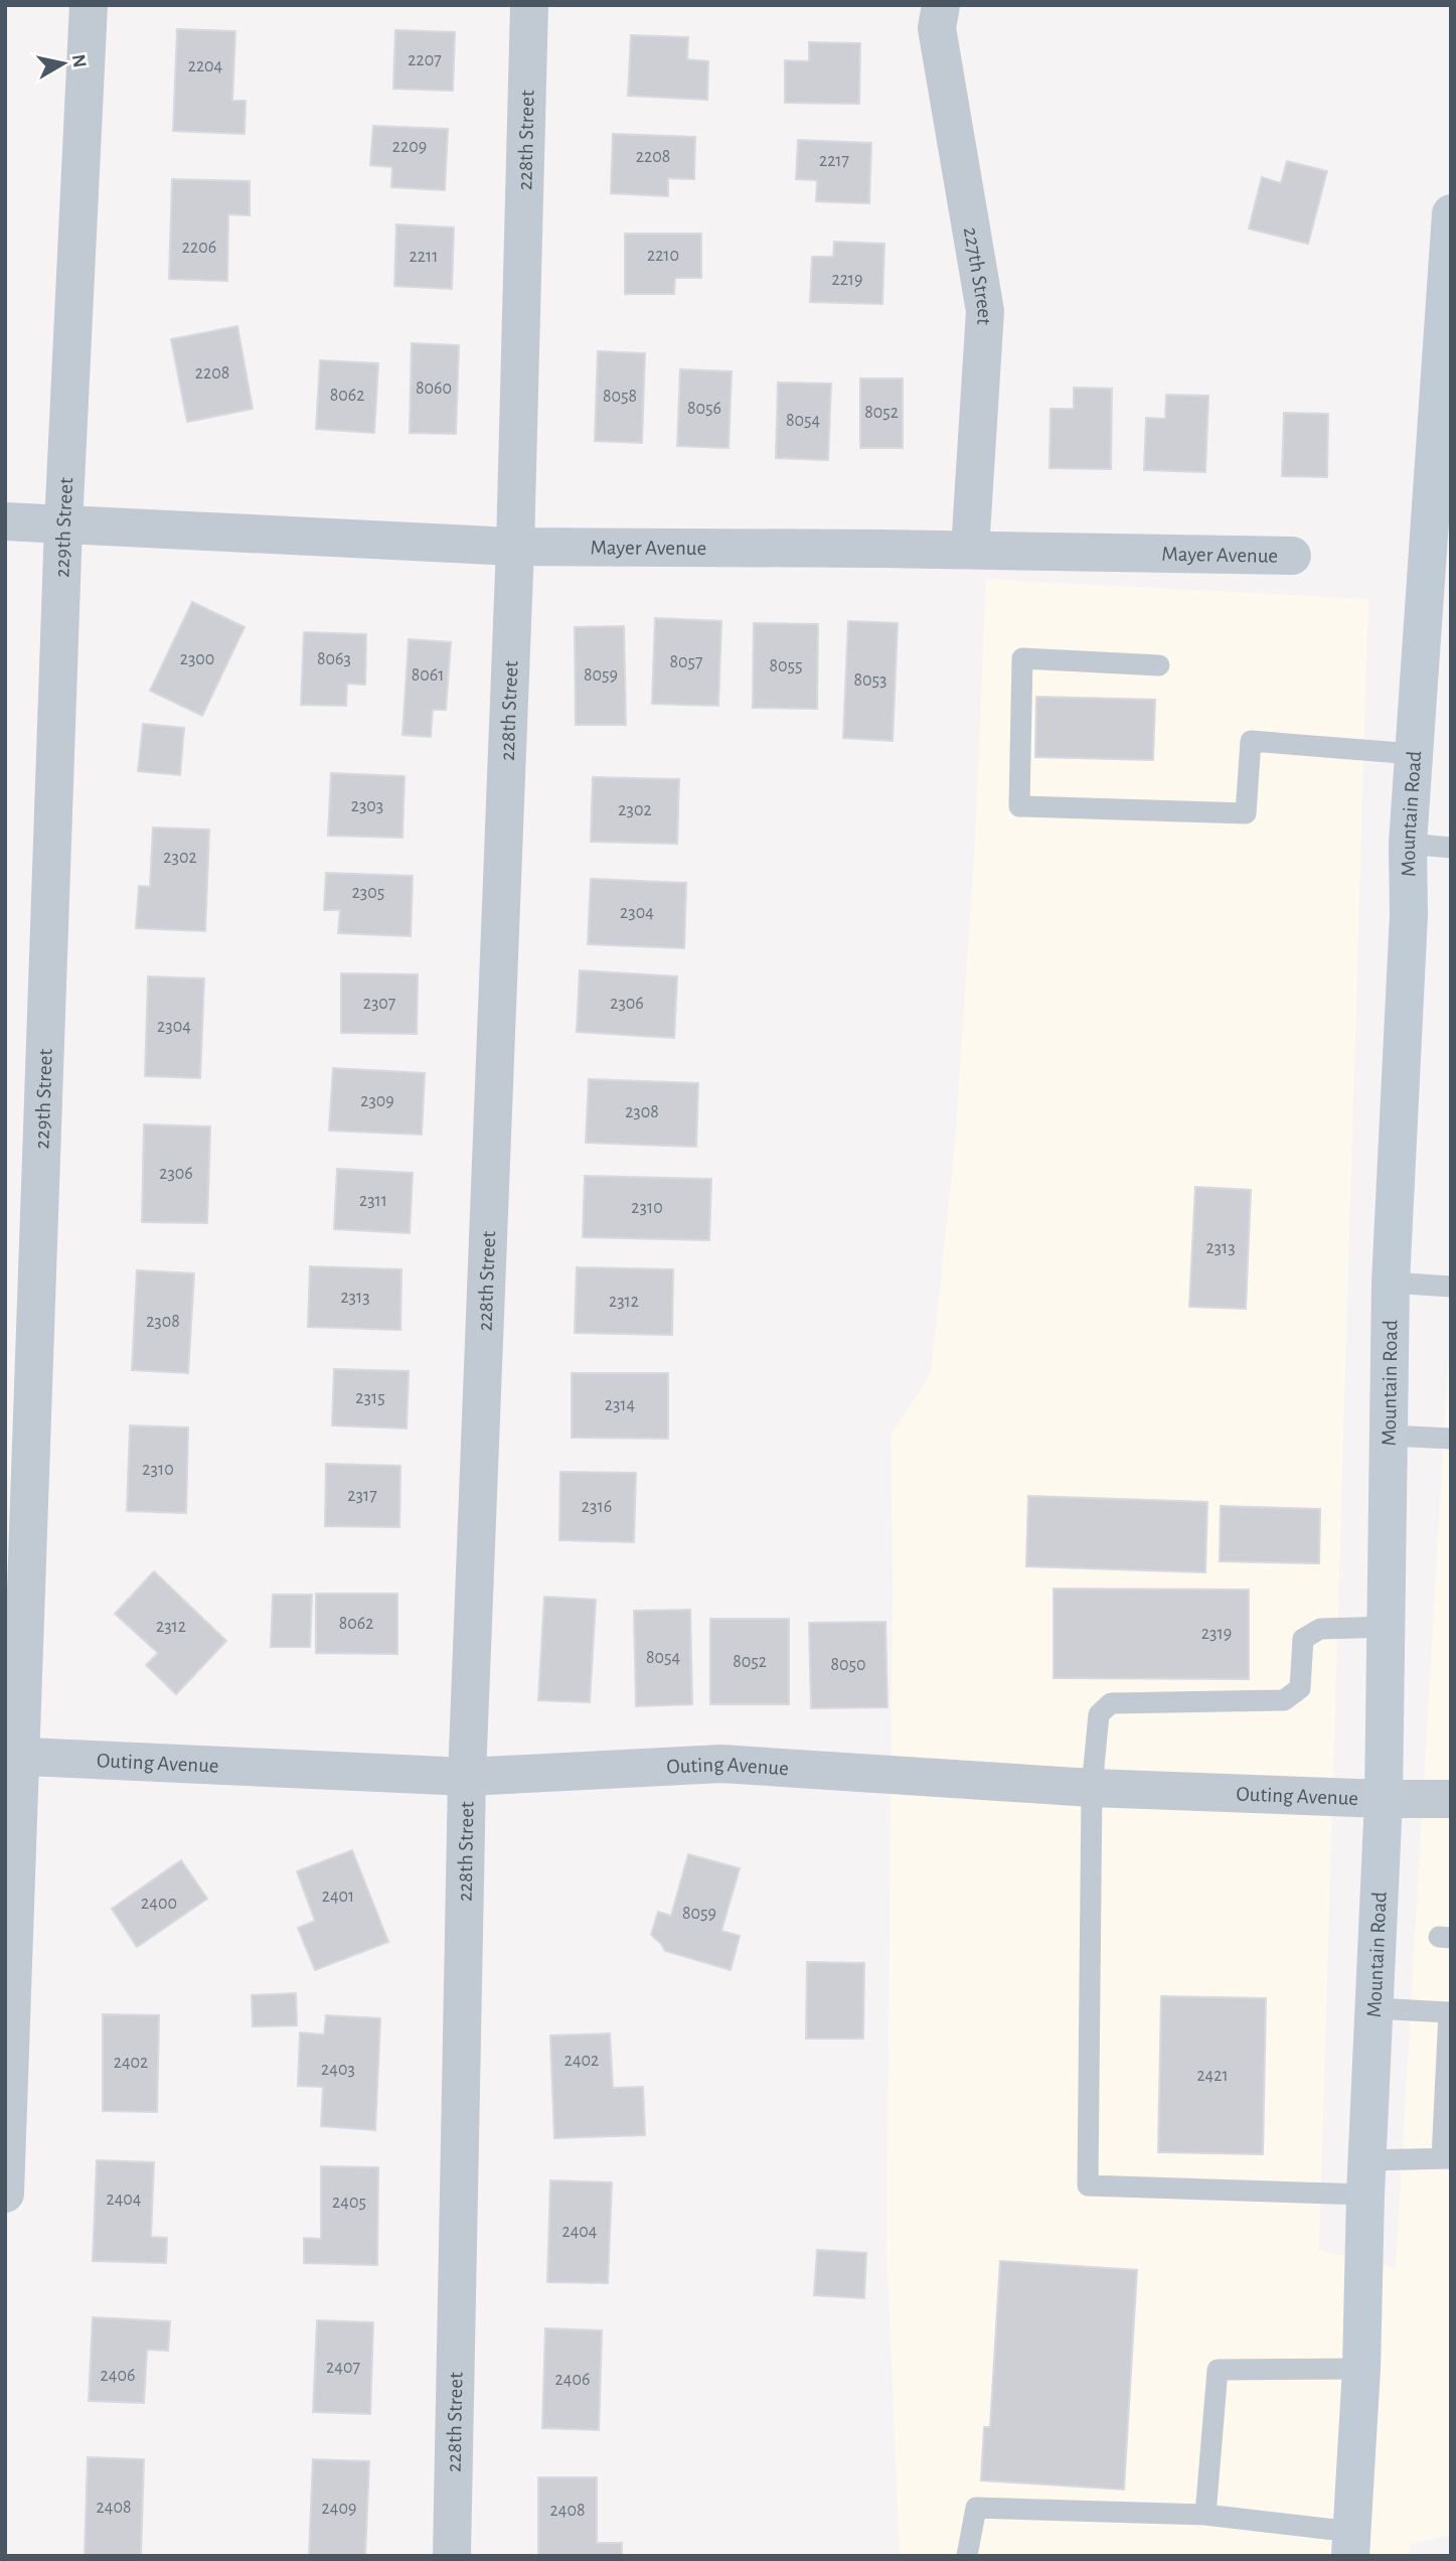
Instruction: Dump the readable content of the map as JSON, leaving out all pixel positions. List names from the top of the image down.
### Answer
{
  "streets": {
    "main road": ["Mountain Road"],
    "street": [
      "228th Street",
      "227th Street",
      "229th Street",
      "Mayer Avenue",
      "Outing Avenue"
    ]
  },
  "crossings": [
    ["228th Street", "Mayer Avenue"],
    ["228th Street", "Outing Avenue"],
    ["227th Street", "Mayer Avenue"],
    ["229th Street", "Mayer Avenue"],
    ["229th Street", "Outing Avenue"],
    ["Mountain Road", "Outing Avenue"]
  ],
  "house_numbers": [
    "2207",
    "2204",
    "2209",
    "2208",
    "2217",
    "2206",
    "2210",
    "2211",
    "2219",
    "2208",
    "8060",
    "8062",
    "8058",
    "8056",
    "8052",
    "8054",
    "2300",
    "8063",
    "8057",
    "8055",
    "8061",
    "8059",
    "8053",
    "2303",
    "2302",
    "2302",
    "2305",
    "2304",
    "2307",
    "2306",
    "2304",
    "2309",
    "2308",
    "2306",
    "2311",
    "2310",
    "2313",
    "2313",
    "2312",
    "2308",
    "2315",
    "2314",
    "2310",
    "2317",
    "2316",
    "8062",
    "2312",
    "2319",
    "8054",
    "8052",
    "8050",
    "2401",
    "2400",
    "8059",
    "2402",
    "2402",
    "2403",
    "2421",
    "2404",
    "2405",
    "2404",
    "2407",
    "2406",
    "2406",
    "2408",
    "2409",
    "2408"
  ],
  "north": "right"
}
